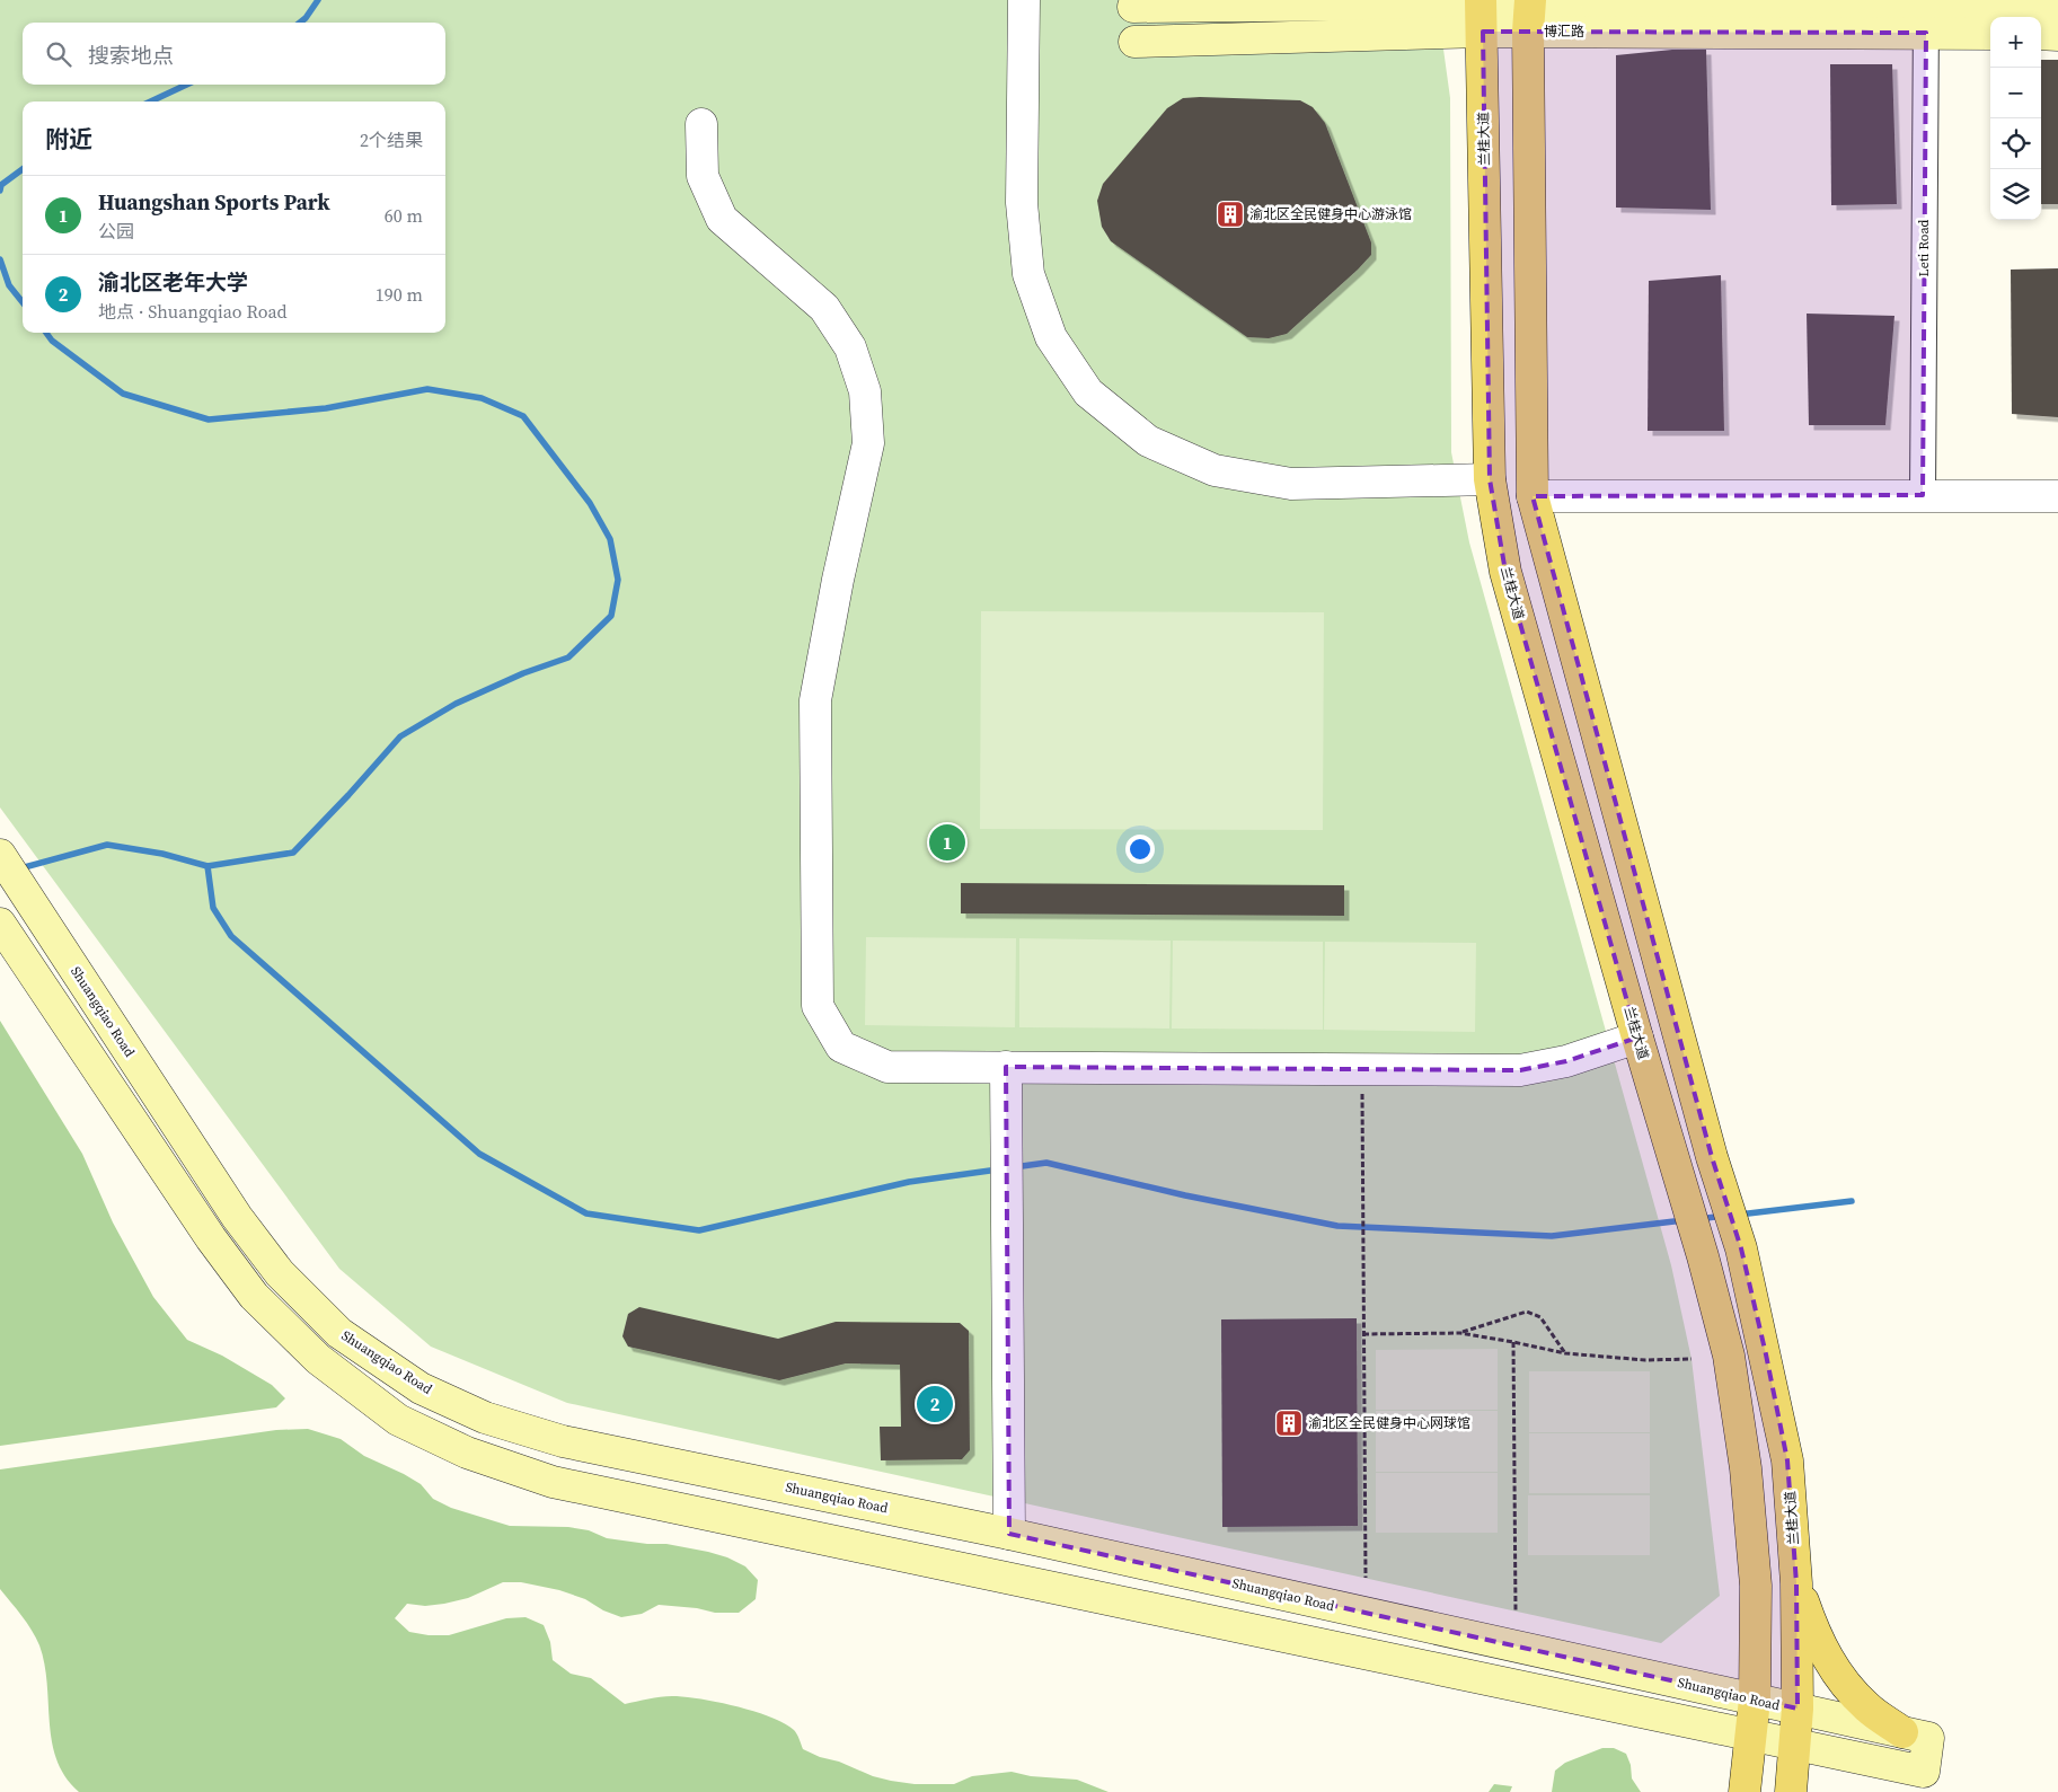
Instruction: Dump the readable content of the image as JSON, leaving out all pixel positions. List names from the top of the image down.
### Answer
{
  "streets": {
    "main road": ["博汇路", "兰桂大道", "Shuangqiao Road"],
    "street": ["Leti Road"]
  },
  "crossings": [
    ["博汇路", "兰桂大道"],
    ["博汇路", "Leti Road"],
    ["兰桂大道", "Shuangqiao Road"]
  ],
  "places": {
    "building": ["渝北区全民健身中心游泳馆", "渝北区全民健身中心网球馆"]
  },
  "page": {
    "map_buttons": ["+", "−"],
    "search": "搜索地点",
    "heading": ["附近", "2个结果"],
    "list": [
      {
        "mark": "1",
        "name": "Huangshan Sports Park",
        "note": "公园",
        "value": "60 m"
      },
      {
        "mark": "2",
        "name": "渝北区老年大学",
        "note": "地点 · Shuangqiao Road",
        "value": "190 m"
      }
    ],
    "pins": ["1", "2"]
  }
}
